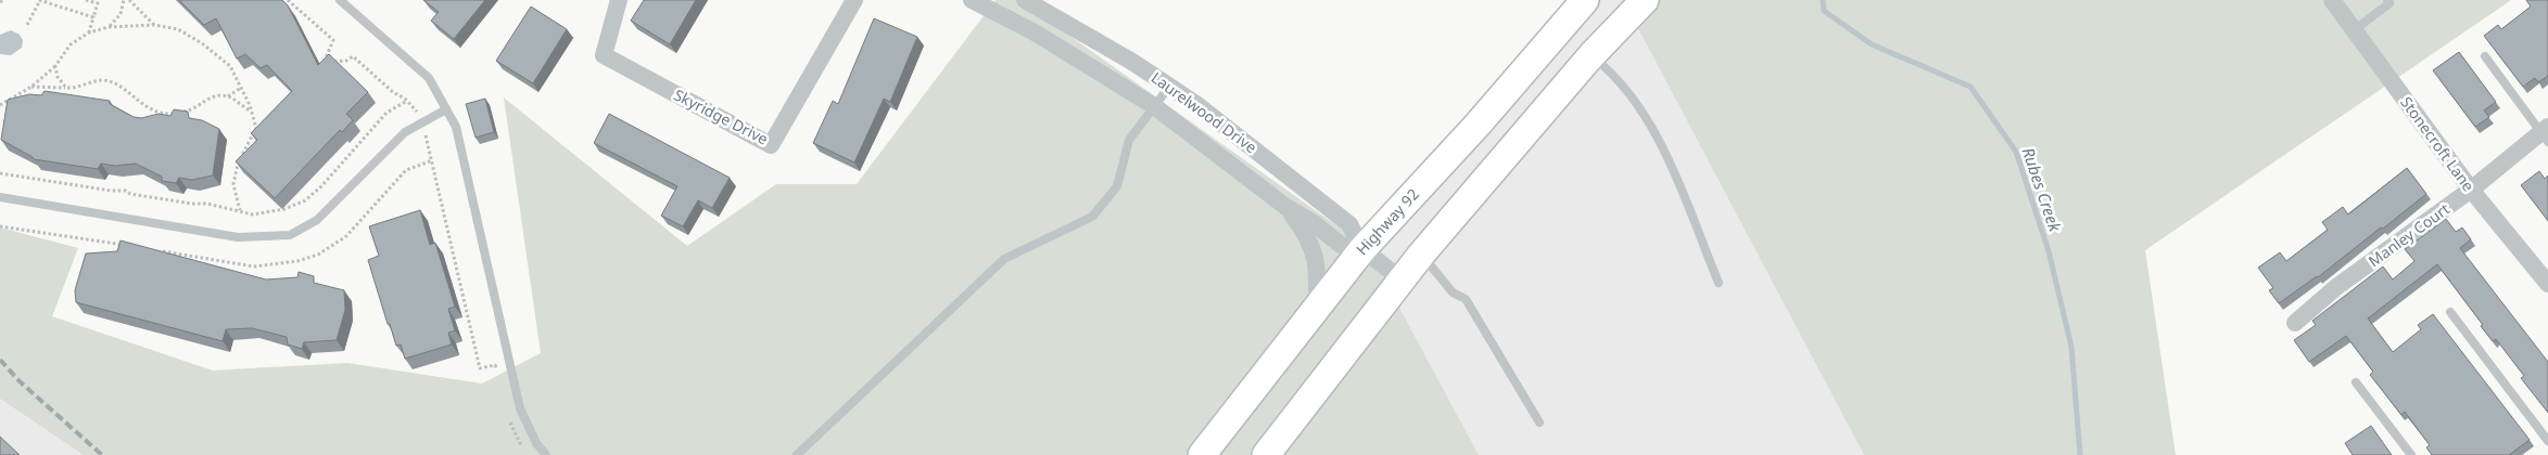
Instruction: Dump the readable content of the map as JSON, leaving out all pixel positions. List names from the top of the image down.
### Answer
{
  "streets": {
    "main road": ["Highway 92"],
    "street": [
      "Laurelwood Drive",
      "Skyridge Drive",
      "Stonecroft Lane",
      "Manley Court"
    ]
  },
  "crossings": [
    ["Laurelwood Drive", "Highway 92"],
    ["Stonecroft Lane", "Manley Court"]
  ],
  "water": ["Rubes Creek"]
}
